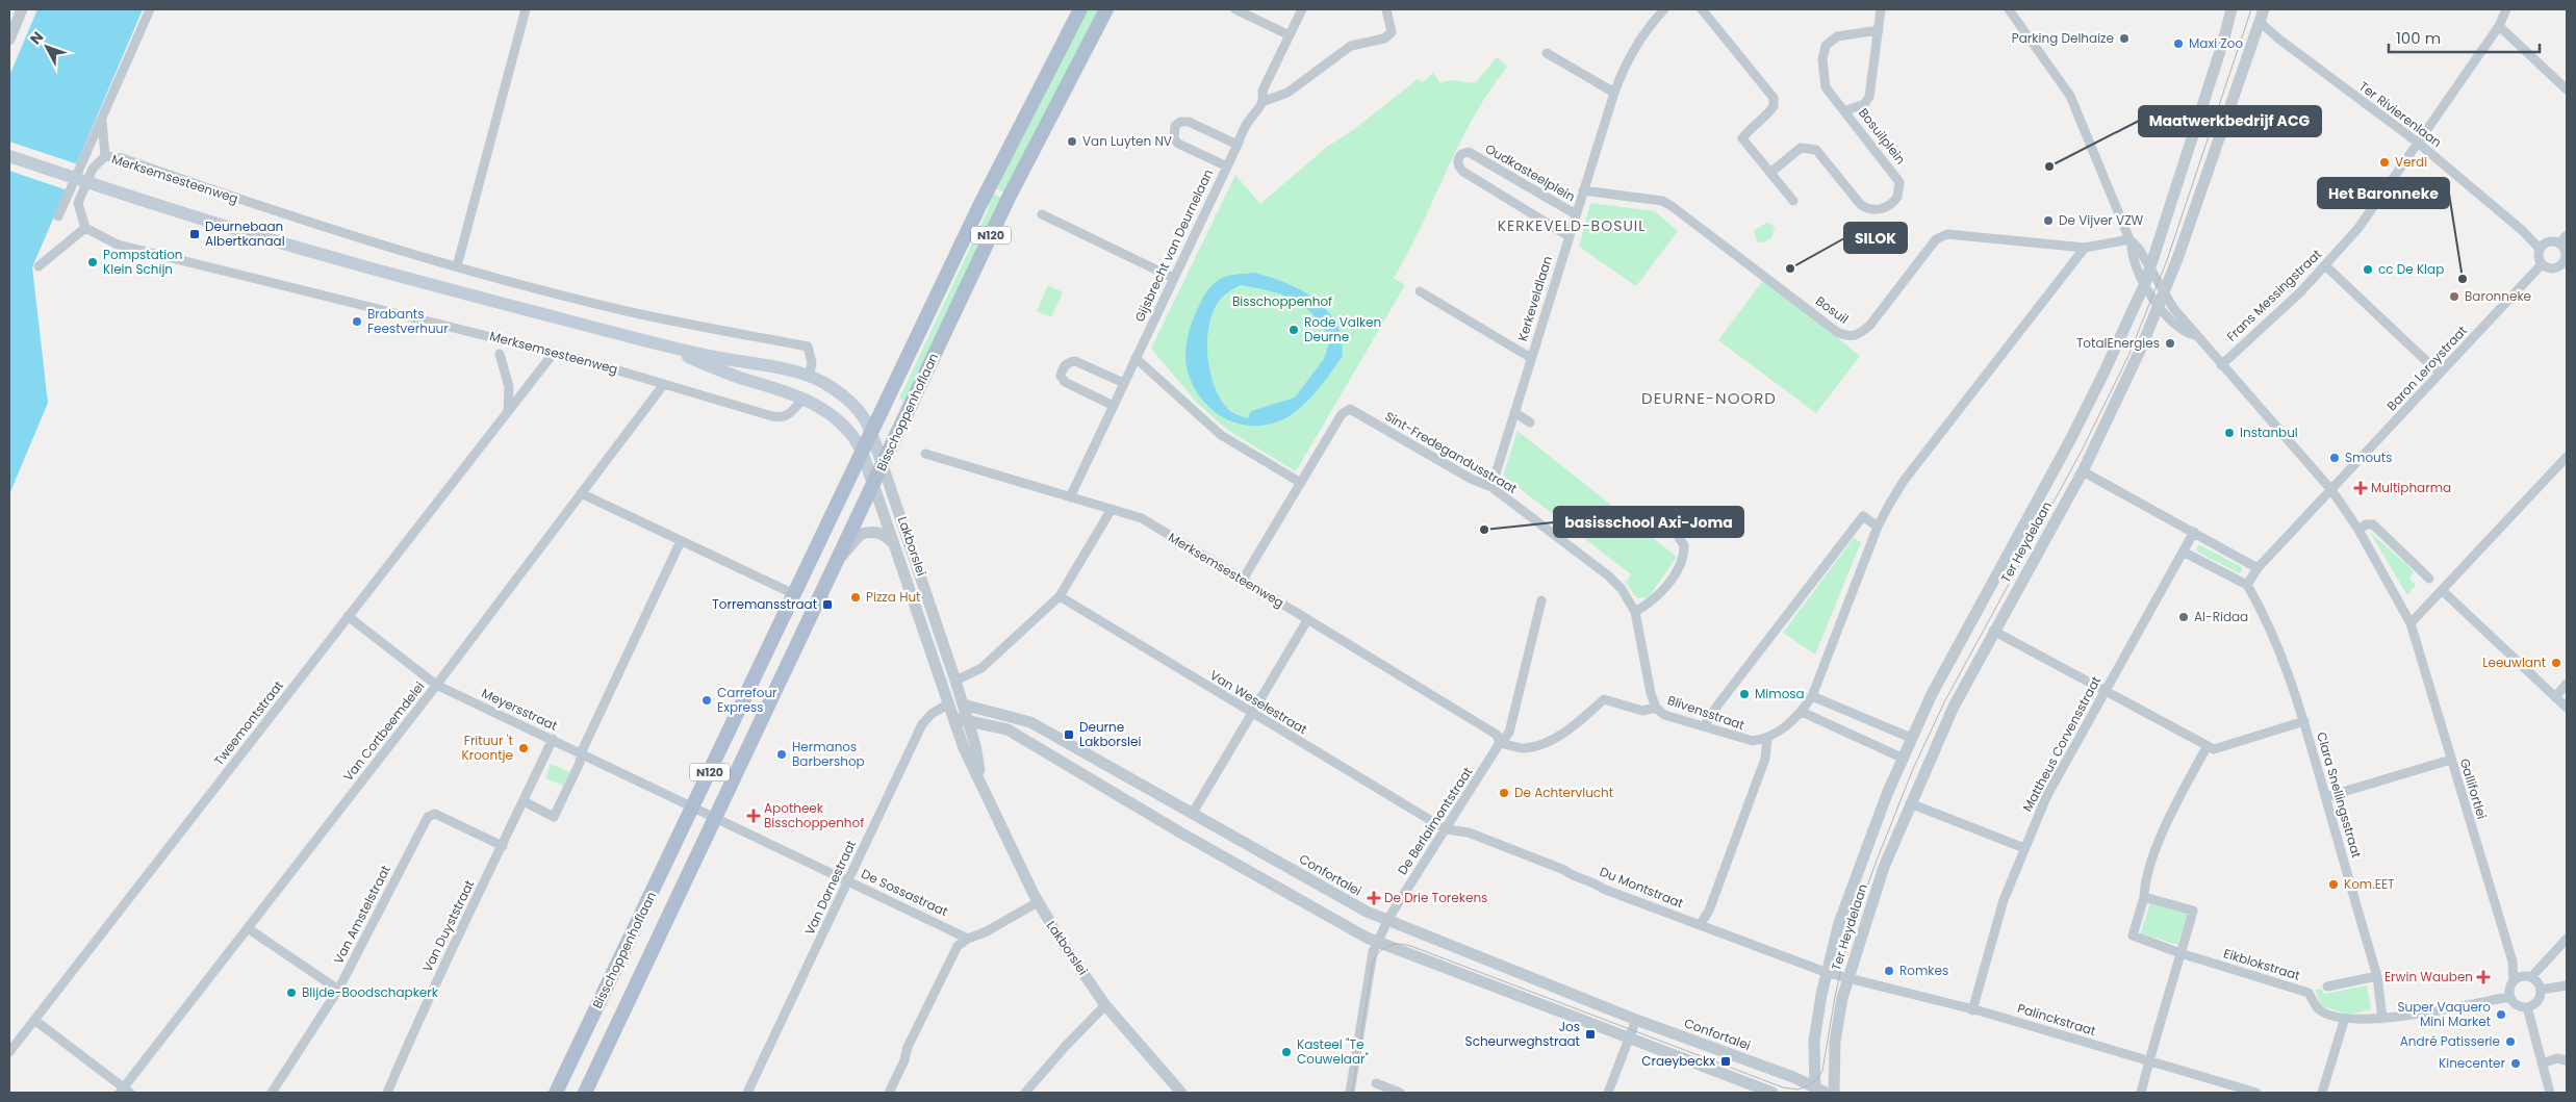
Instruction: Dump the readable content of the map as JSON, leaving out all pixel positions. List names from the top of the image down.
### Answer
{
  "streets": {
    "main road": ["N120", "Bisschoppenhoflaan", "Lakborslei"],
    "street": [
      "Ter Rivierenlaan",
      "Bosuilplein",
      "Oudkasteelplein",
      "Merksemsesteenweg",
      "Gijsbrecht van Deurnelaan",
      "Frans Messingstraat",
      "Kerkeveldlaan",
      "Bosuil",
      "Baron Leroystraat",
      "Sint-Fredegandusstraat",
      "Ter Heydelaan",
      "Van Weselestraat",
      "Meyersstraat",
      "Blivensstraat",
      "Tweemontstraat",
      "Van Cortbeemdelei",
      "Mattheus Corvensstraat",
      "Gallifortlei",
      "Clara Snellingsstraat",
      "De Berlaimontstraat",
      "Confortalei",
      "Van Dornestraat",
      "Du Montstraat",
      "De Sossastraat",
      "Van Amstelstraat",
      "Van Duyststraat",
      "Eikblokstraat",
      "Palinckstraat"
    ]
  },
  "crossings": [
    ["Ter Rivierenlaan", "Frans Messingstraat"],
    ["Ter Rivierenlaan", "Baron Leroystraat"],
    ["Ter Rivierenlaan", "Ter Heydelaan"],
    ["Oudkasteelplein", "Kerkeveldlaan"],
    ["Merksemsesteenweg", "Gijsbrecht van Deurnelaan"],
    ["Merksemsesteenweg", "Sint-Fredegandusstraat"],
    ["Merksemsesteenweg", "Blivensstraat"],
    ["Merksemsesteenweg", "Tweemontstraat"],
    ["Merksemsesteenweg", "Van Cortbeemdelei"],
    ["Merksemsesteenweg", "De Berlaimontstraat"],
    ["Frans Messingstraat", "Gallifortlei"],
    ["Kerkeveldlaan", "Bosuil"],
    ["Kerkeveldlaan", "Sint-Fredegandusstraat"],
    ["Bosuil", "Gallifortlei"],
    ["Baron Leroystraat", "Gallifortlei"],
    ["Bisschoppenhoflaan", "Lakborslei"],
    ["Bisschoppenhoflaan", "Meyersstraat"],
    ["Bisschoppenhoflaan", "De Sossastraat"],
    ["Sint-Fredegandusstraat", "Blivensstraat"],
    ["Ter Heydelaan", "Gallifortlei"],
    ["Ter Heydelaan", "Confortalei"],
    ["Ter Heydelaan", "Du Montstraat"],
    ["Ter Heydelaan", "Palinckstraat"],
    ["Lakborslei", "Confortalei"],
    ["Lakborslei", "Van Dornestraat"],
    ["Van Weselestraat", "De Berlaimontstraat"],
    ["Van Weselestraat", "Du Montstraat"],
    ["Meyersstraat", "Tweemontstraat"],
    ["Meyersstraat", "Van Cortbeemdelei"],
    ["Meyersstraat", "Van Duyststraat"],
    ["Blivensstraat", "De Berlaimontstraat"],
    ["Mattheus Corvensstraat", "Palinckstraat"],
    ["Gallifortlei", "Eikblokstraat"],
    ["Clara Snellingsstraat", "Eikblokstraat"],
    ["De Berlaimontstraat", "Confortalei"],
    ["De Berlaimontstraat", "Du Montstraat"],
    ["Van Dornestraat", "De Sossastraat"],
    ["Du Montstraat", "Palinckstraat"],
    ["Van Amstelstraat", "Van Duyststraat"]
  ],
  "districts": ["KERKEVELD-BOSUIL", "DEURNE-NOORD"],
  "parks": ["Bisschoppenhof"],
  "places": {
    "other": [
      "Parking Delhaize",
      "Maxi Zoo",
      "Van Luyten NV",
      "Verdi",
      "Maatwerkbedrijf ACG",
      "De Vijver VZW",
      "Pompstation Klein Schijn",
      "SILOK",
      "cc De Klap",
      "Het Baronneke",
      "Baronneke",
      "Brabants Feestverhuur",
      "Rode Valken Deurne",
      "TotalEnergies",
      "Instanbul",
      "Smouts",
      "basisschool Axi-Joma",
      "Pizza Hut",
      "Al-Ridaa",
      "Leeuwlant",
      "Mimosa",
      "Carrefour Express",
      "Frituur 't Kroontje",
      "Hermanos Barbershop",
      "De Achtervlucht",
      "Kom.EET",
      "Romkes",
      "Blijde-Boodschapkerk",
      "Super Vaquero Mini Market",
      "André Patisserie",
      "Kasteel \"Te Couwelaar\"",
      "Kinecenter"
    ],
    "transit": [
      "Deurnebaan Albertkanaal",
      "Torremansstraat",
      "Deurne Lakborslei",
      "Jos Scheurweghstraat",
      "Craeybeckx"
    ],
    "health": [
      "Multipharma",
      "Apotheek Bisschoppenhof",
      "De Drie Torekens",
      "Erwin Wauben"
    ]
  },
  "scale_bar": "100 m",
  "north": "top left"
}
